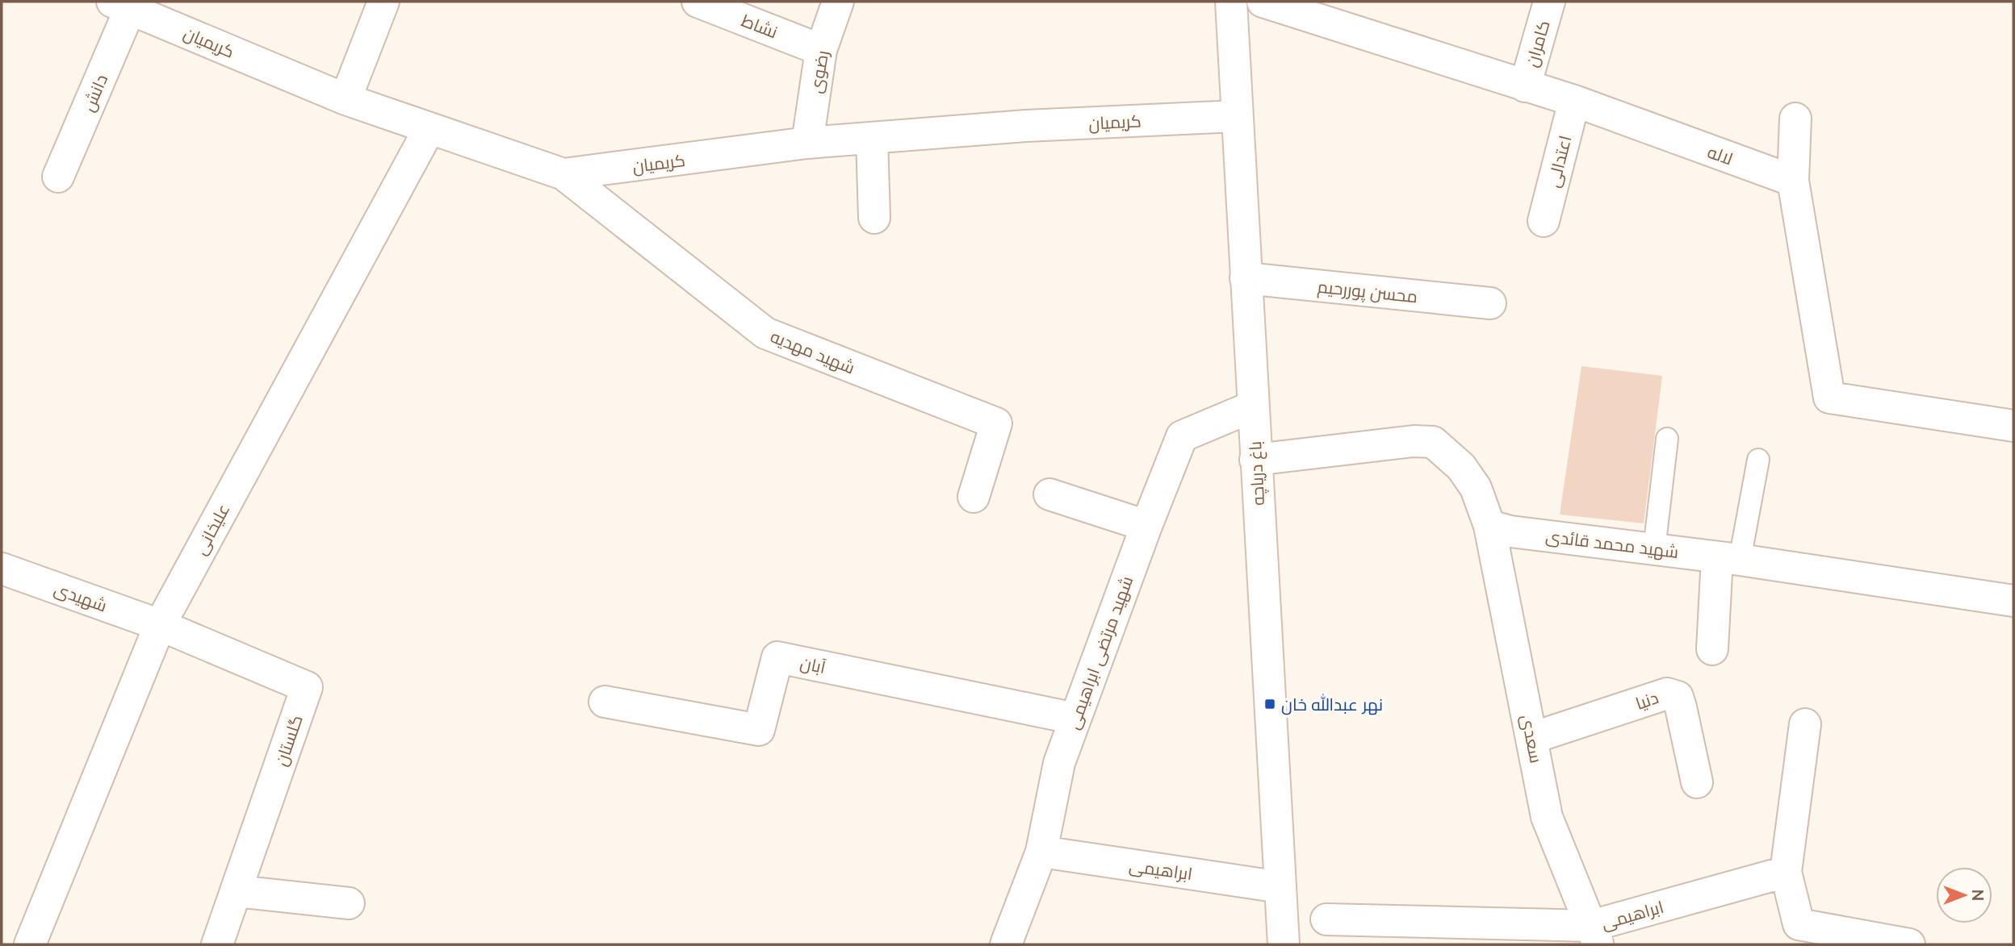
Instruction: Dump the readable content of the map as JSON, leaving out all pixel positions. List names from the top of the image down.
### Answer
{
  "streets": {
    "street": [
      "نشاط",
      "کریمیان",
      "کامران",
      "رضوی",
      "دانش",
      "لاله",
      "اعتدالی",
      "محسن پوررحیم",
      "شهید مهدیه",
      "باغ دریاچه",
      "علیخانی",
      "شهید محمد قائدی",
      "شهیدی",
      "شهید مرتضی ابراهیمی",
      "آبان",
      "دنیا",
      "سعدی",
      "گلستان",
      "ابراهیمی"
    ]
  },
  "crossings": [
    ["نشاط", "رضوی"],
    ["کریمیان", "رضوی"],
    ["کریمیان", "دانش"],
    ["کریمیان", "شهید مهدیه"],
    ["کریمیان", "باغ دریاچه"],
    ["کریمیان", "علیخانی"],
    ["کامران", "لاله"],
    ["لاله", "اعتدالی"],
    ["محسن پوررحیم", "باغ دریاچه"],
    ["باغ دریاچه", "شهید مرتضی ابراهیمی"],
    ["باغ دریاچه", "ابراهیمی"],
    ["علیخانی", "شهیدی"],
    ["علیخانی", "گلستان"],
    ["شهید محمد قائدی", "سعدی"],
    ["شهیدی", "گلستان"],
    ["شهید مرتضی ابراهیمی", "آبان"],
    ["شهید مرتضی ابراهیمی", "ابراهیمی"],
    ["دنیا", "سعدی"],
    ["سعدی", "ابراهیمی"]
  ],
  "places": {
    "transit": ["نهر عبدالله خان"]
  },
  "north": "right"
}
